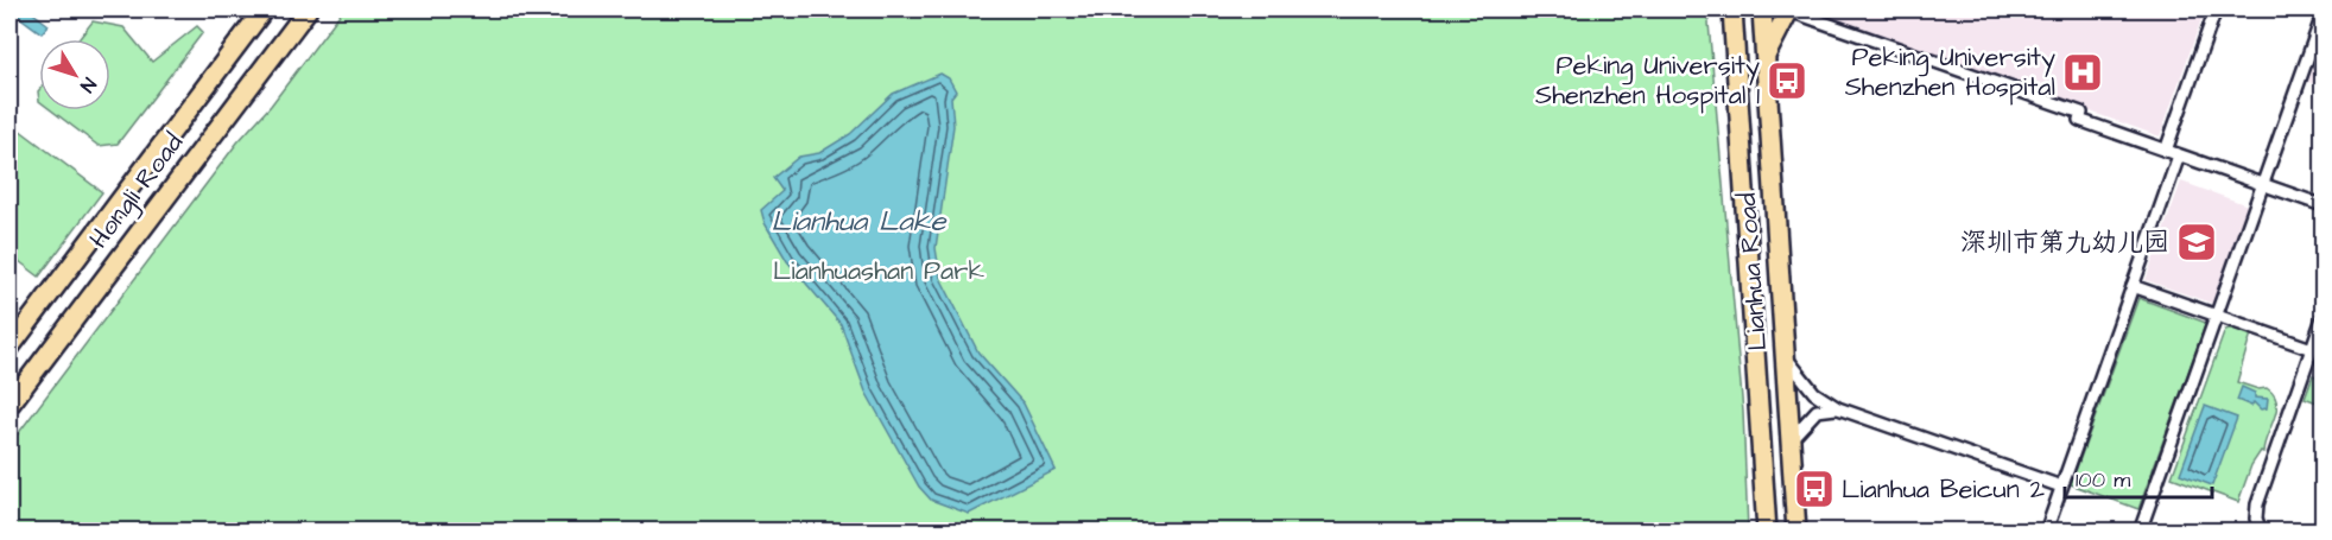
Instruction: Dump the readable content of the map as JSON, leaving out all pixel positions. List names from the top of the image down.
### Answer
{
  "streets": {
    "main road": ["Hongli Road", "Lianhua Road"]
  },
  "water": ["Lianhua Lake"],
  "parks": ["Lianhuashan Park"],
  "places": {
    "hospital": ["Peking University Shenzhen Hospital"],
    "bus stop": ["Peking University Shenzhen Hospital 1", "Lianhua Beicun 2"],
    "school or university": ["深圳市第九幼儿园"]
  },
  "scale_bar": "100 m",
  "north": "bottom right"
}
